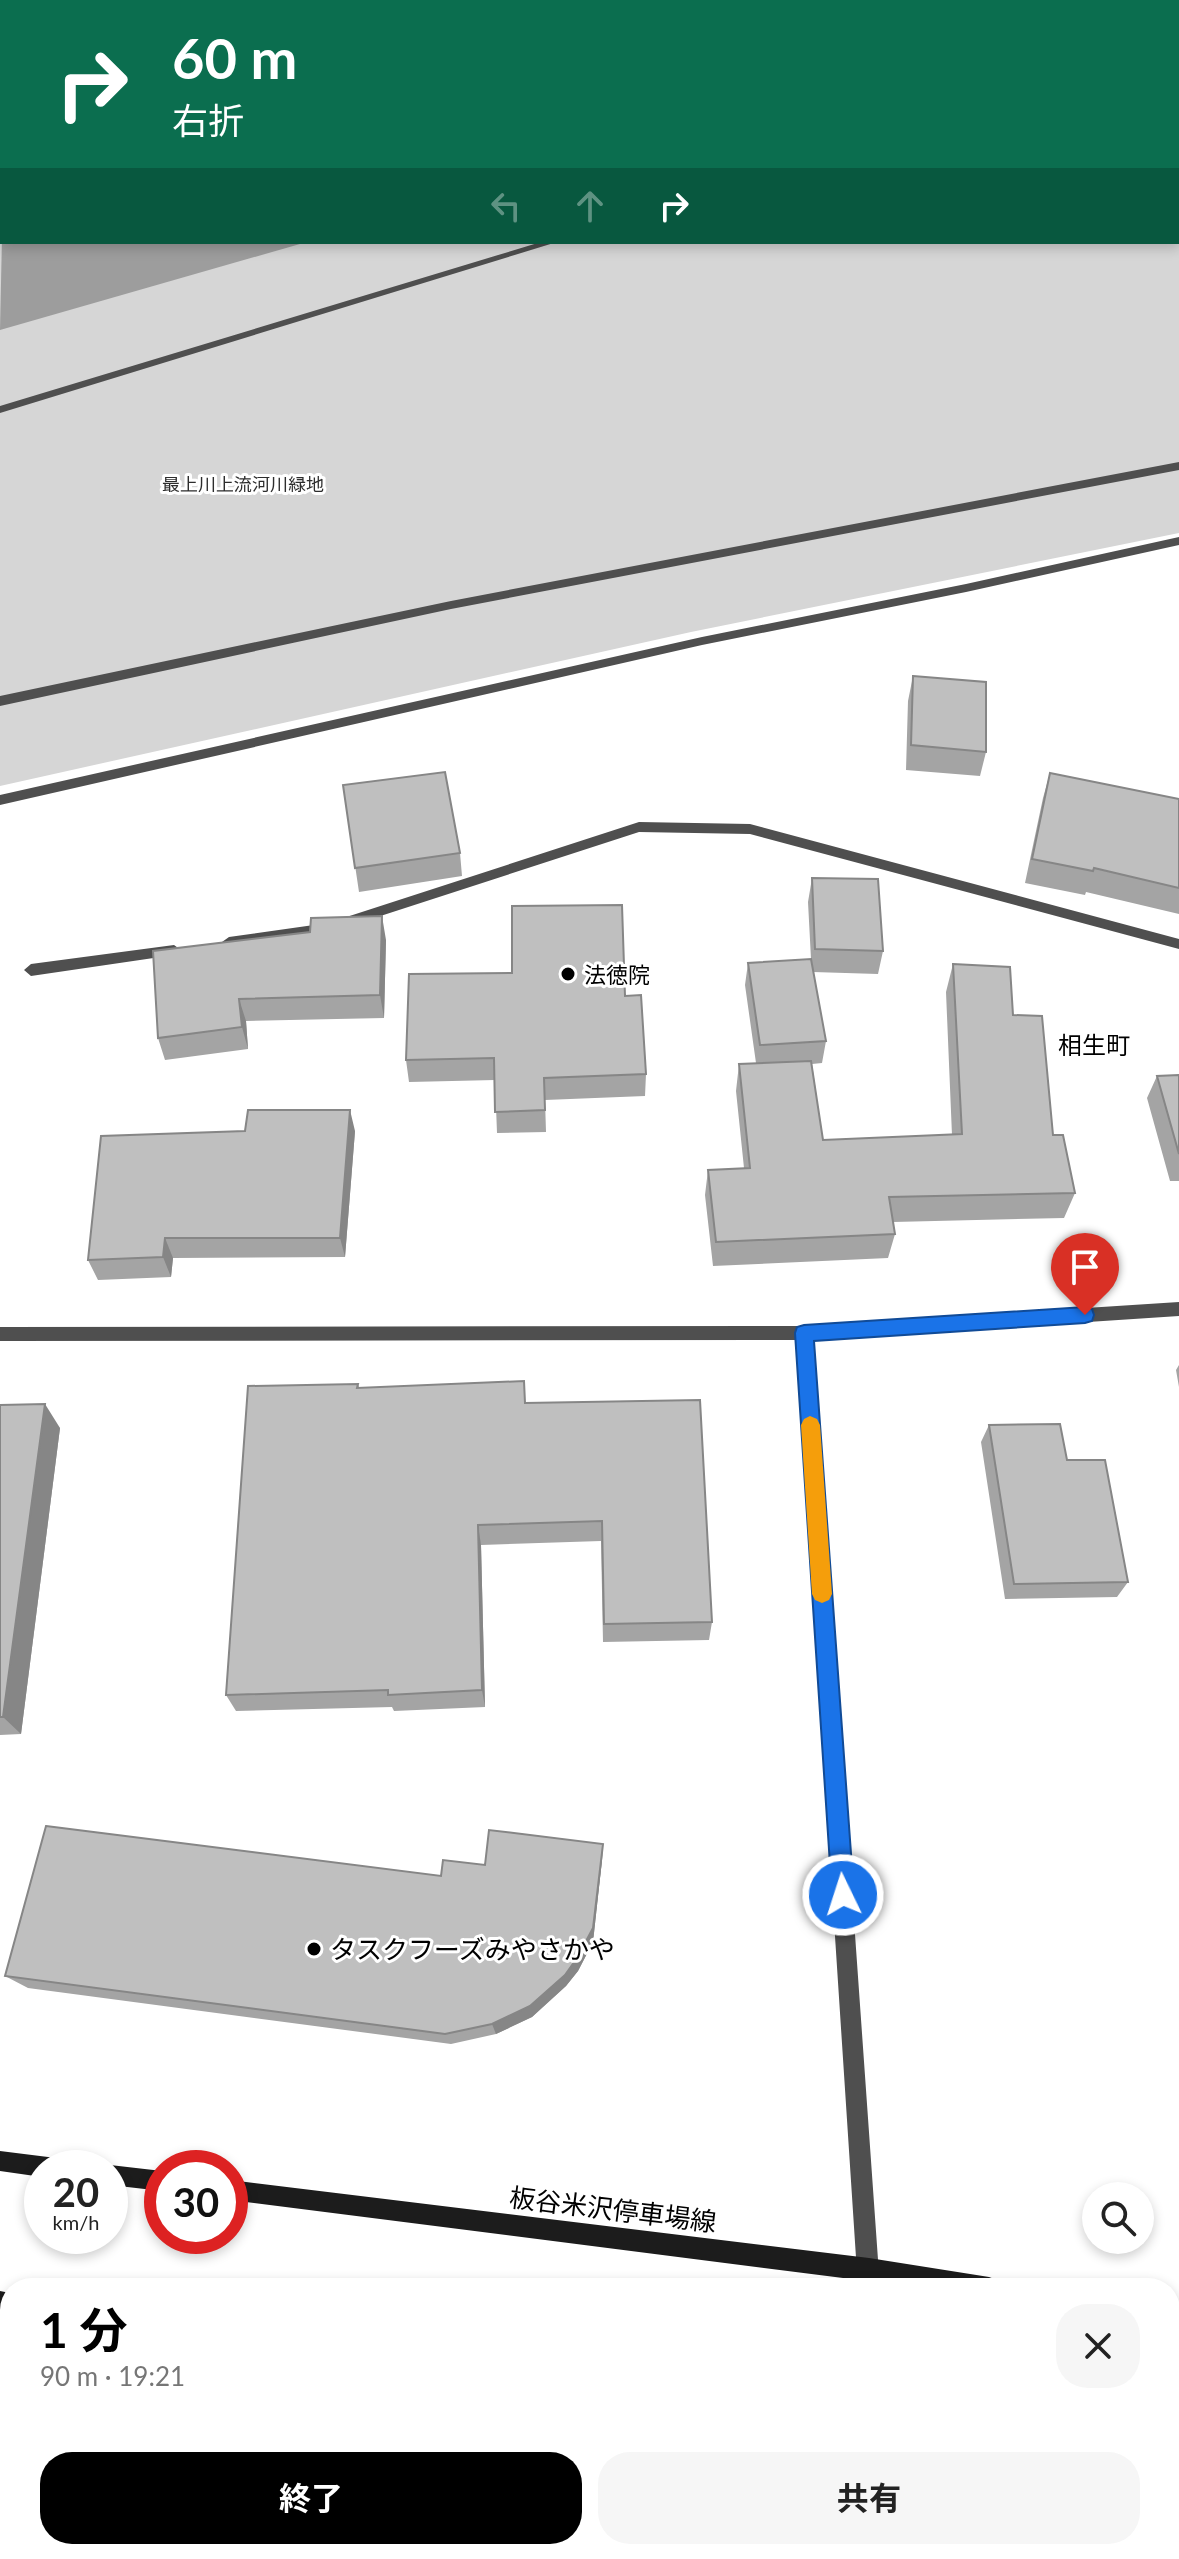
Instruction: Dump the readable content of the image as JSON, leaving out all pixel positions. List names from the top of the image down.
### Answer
{
  "streets": {
    "main road": ["板谷米沢停車場線"]
  },
  "districts": ["相生町"],
  "parks": ["最上川上流河川緑地"],
  "places": ["法徳院", "タスクフーズみやさかや"],
  "page": {
    "turn": ["60 m", "右折"],
    "speed": "20 km/h",
    "limit": "30",
    "heading": ["1 分", "90 m · 19:21"],
    "buttons": ["終了", "共有"]
  }
}
